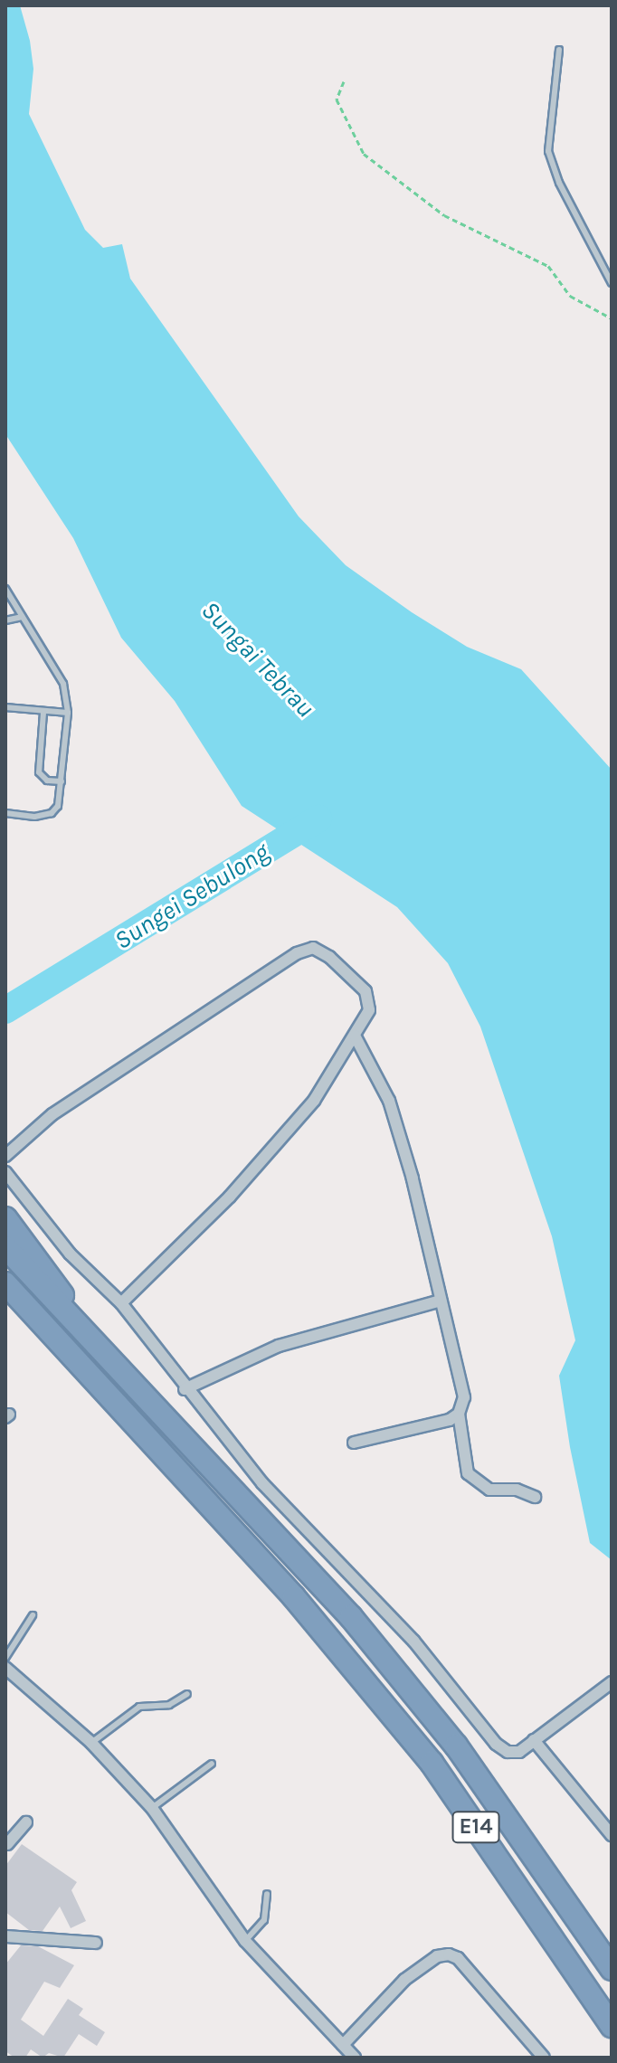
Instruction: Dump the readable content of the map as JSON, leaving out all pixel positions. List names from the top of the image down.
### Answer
{
  "streets": {
    "highway": ["E14"]
  },
  "water": ["Sungai Tebrau", "Sungei Sebulong"]
}
